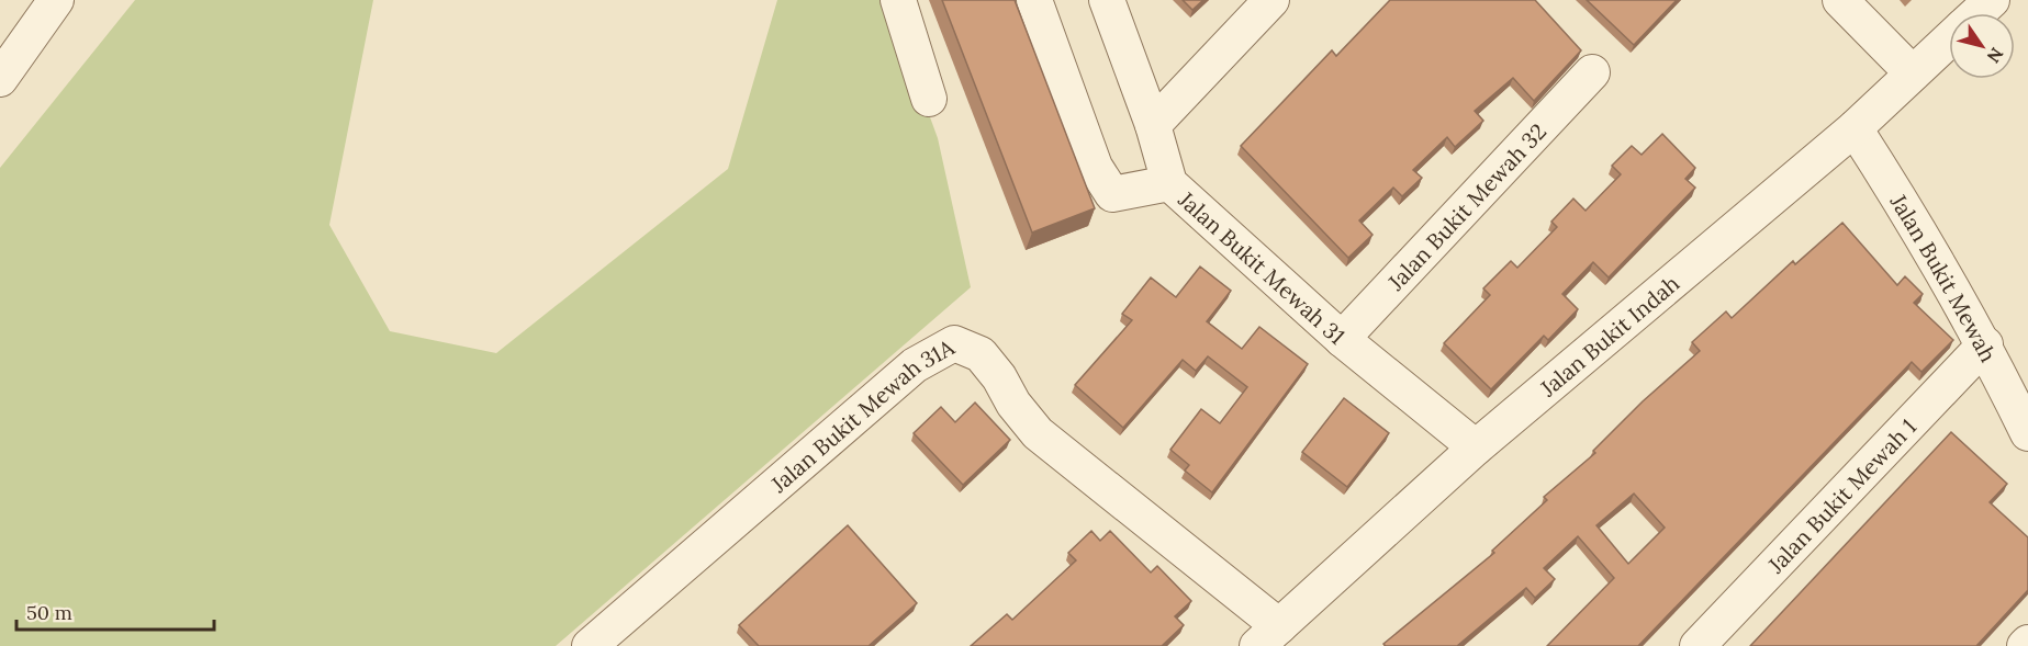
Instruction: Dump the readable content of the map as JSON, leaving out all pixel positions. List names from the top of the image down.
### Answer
{
  "streets": {
    "street": [
      "Jalan Bukit Mewah 32",
      "Jalan Bukit Mewah 31",
      "Jalan Bukit Mewah",
      "Jalan Bukit Indah",
      "Jalan Bukit Mewah 31A",
      "Jalan Bukit Mewah 1"
    ]
  },
  "crossings": [
    ["Jalan Bukit Mewah 32", "Jalan Bukit Mewah 31"],
    ["Jalan Bukit Mewah 31", "Jalan Bukit Indah"],
    ["Jalan Bukit Mewah", "Jalan Bukit Indah"],
    ["Jalan Bukit Mewah", "Jalan Bukit Mewah 1"],
    ["Jalan Bukit Indah", "Jalan Bukit Mewah 31A"]
  ],
  "scale_bar": "50 m",
  "north": "bottom right"
}
